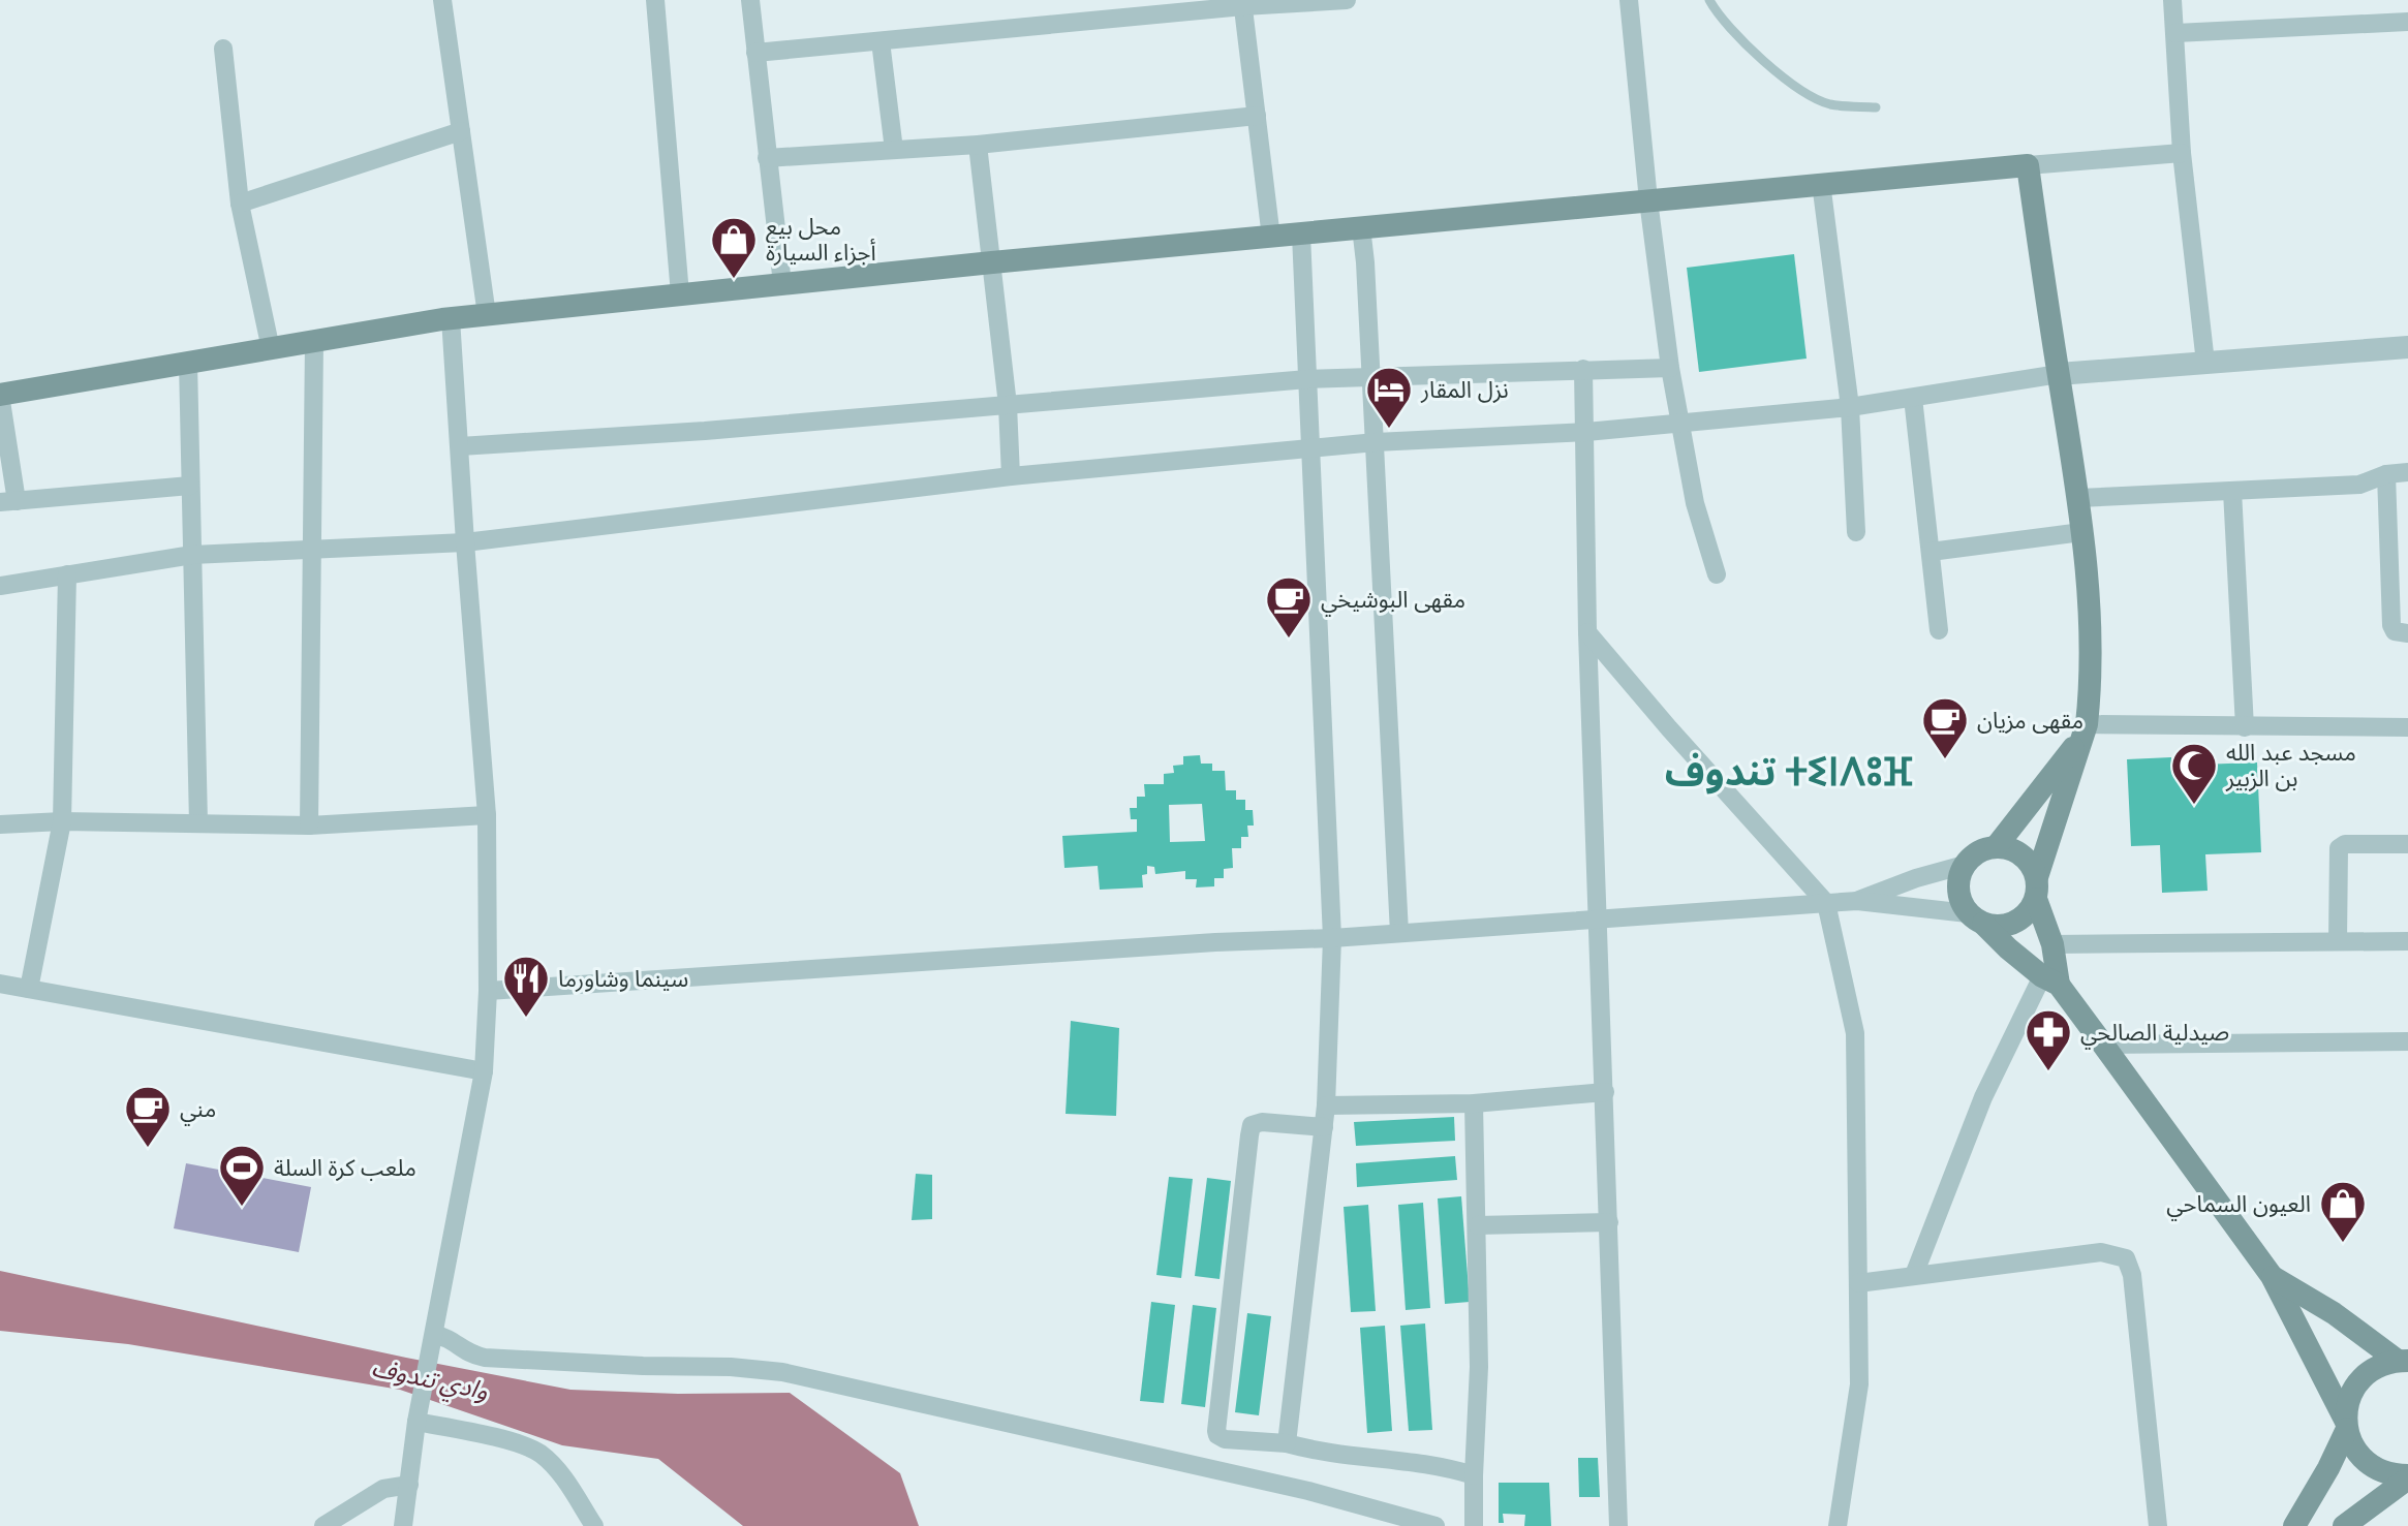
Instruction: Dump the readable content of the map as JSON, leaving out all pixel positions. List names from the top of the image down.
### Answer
{
  "districts": ["تندوف ⵜⵉⵏⴷⵓⴼ"],
  "water": ["وادي تندوف"],
  "places": {
    "shop": ["محل بيع أجزاء السيارة", "العيون السماحي"],
    "hotel": ["نزل المقار"],
    "cafe": ["مقهى البوشيخي", "مقهى مزيان", "مني"],
    "mosque": ["مسجد عبد الله بن الزبير"],
    "restaurant": ["سينما وشاورما"],
    "pharmacy": ["صيدلية الصالحي"],
    "sports": ["ملعب كرة السلة"]
  }
}
